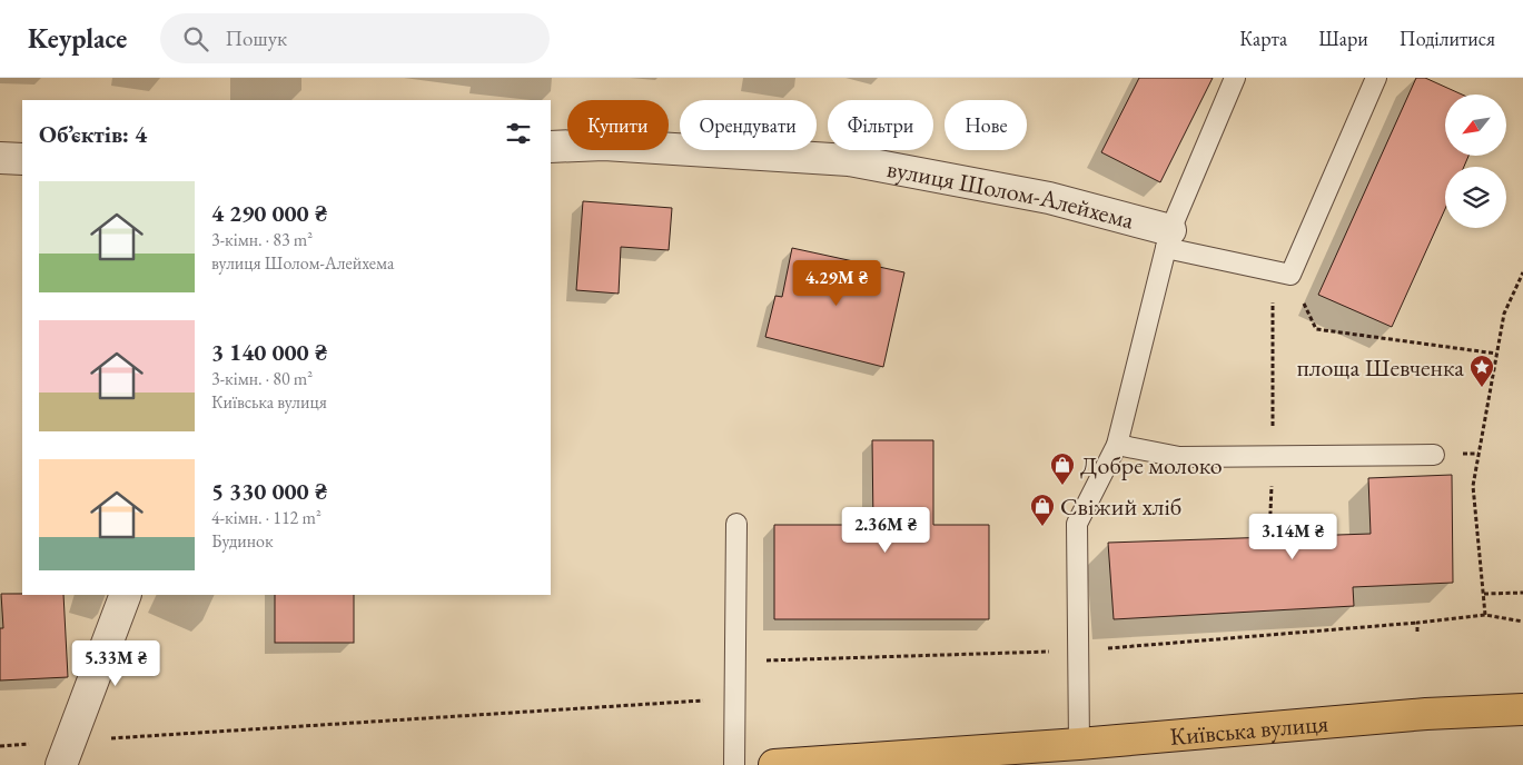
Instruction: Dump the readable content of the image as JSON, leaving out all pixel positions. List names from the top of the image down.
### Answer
{
  "streets": {
    "main road": ["Київська вулиця"],
    "street": ["вулиця Шолом-Алейхема"]
  },
  "places": {
    "place": ["площа Шевченка"],
    "shop": ["Добре молоко", "Свіжий хліб"]
  },
  "north": "bottom left",
  "page": {
    "header": "Keyplace",
    "search": "Пошук",
    "nav": ["Карта", "Шари", "Поділитися"],
    "chip": [
      "Купити",
      "Орендувати",
      "Фільтри",
      "Нове"
    ],
    "heading": "Об’єктів: 4",
    "list": [
      {
        "name": "4 290 000 ₴",
        "note": "3-кімн. · 83 m² · вулиця Шолом-Алейхема"
      },
      {
        "name": "3 140 000 ₴",
        "note": "3-кімн. · 80 m² · Київська вулиця"
      },
      {
        "name": "5 330 000 ₴",
        "note": "4-кімн. · 112 m² · Будинок"
      }
    ],
    "price": [
      "4.29M ₴",
      "2.36M ₴",
      "3.14M ₴",
      "5.33M ₴"
    ]
  }
}
